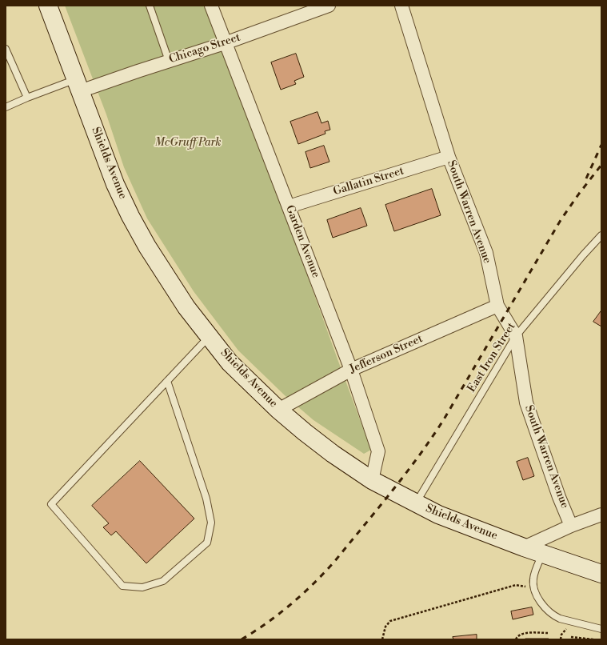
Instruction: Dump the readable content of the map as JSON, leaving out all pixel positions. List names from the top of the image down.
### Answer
{
  "streets": {
    "main road": ["Shields Avenue"],
    "street": [
      "Chicago Street",
      "Gallatin Street",
      "South Warren Avenue",
      "Garden Avenue",
      "Jefferson Street"
    ],
    "lane": ["East Iron Street"]
  },
  "crossings": [
    ["Chicago Street", "Shields Avenue"],
    ["Chicago Street", "Garden Avenue"],
    ["Shields Avenue", "Garden Avenue"],
    ["Shields Avenue", "Jefferson Street"],
    ["Shields Avenue", "East Iron Street"],
    ["Gallatin Street", "South Warren Avenue"],
    ["Gallatin Street", "Garden Avenue"],
    ["South Warren Avenue", "Jefferson Street"],
    ["South Warren Avenue", "East Iron Street"],
    ["Garden Avenue", "Jefferson Street"]
  ],
  "parks": ["McGruff Park"]
}
